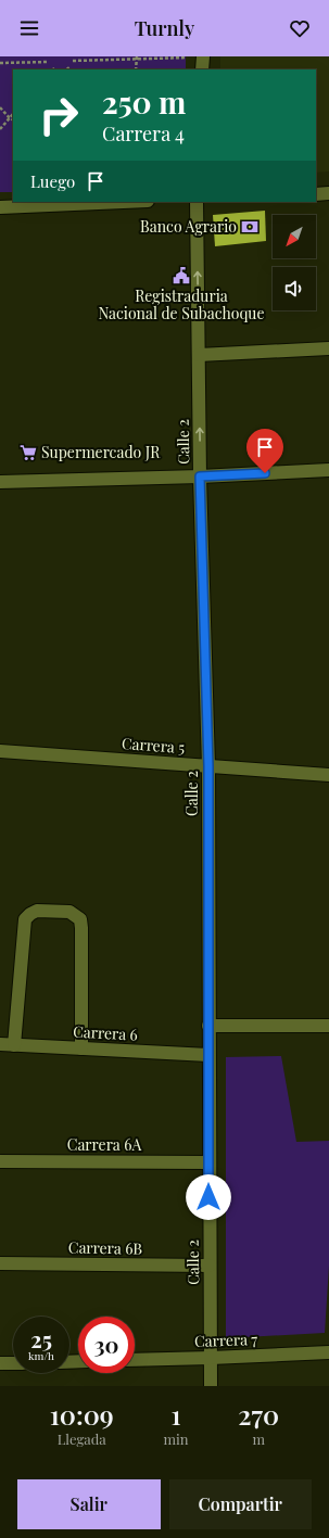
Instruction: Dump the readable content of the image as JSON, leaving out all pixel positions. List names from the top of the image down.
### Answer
{
  "streets": {
    "street": [
      "Calle 2",
      "Carrera 5",
      "Carrera 6",
      "Carrera 6A",
      "Carrera 6B",
      "Carrera 7"
    ]
  },
  "crossings": [
    ["Calle 2", "Carrera 5"],
    ["Calle 2", "Carrera 6"],
    ["Calle 2", "Carrera 6A"],
    ["Calle 2", "Carrera 6B"],
    ["Calle 2", "Carrera 7"]
  ],
  "places": {
    "bank": ["Banco Agrario"],
    "public building": ["Registraduria Nacional de Subachoque"],
    "supermarket": ["Supermercado JR"]
  },
  "north": "bottom left",
  "page": {
    "header": "Turnly",
    "turn": ["250 m", "Carrera 4"],
    "then": "Luego",
    "speed": "25 km/h",
    "limit": "30",
    "eta": [
      "10:09",
      "Llegada",
      "1",
      "min",
      "270",
      "m"
    ],
    "buttons": ["Salir", "Compartir"]
  }
}
